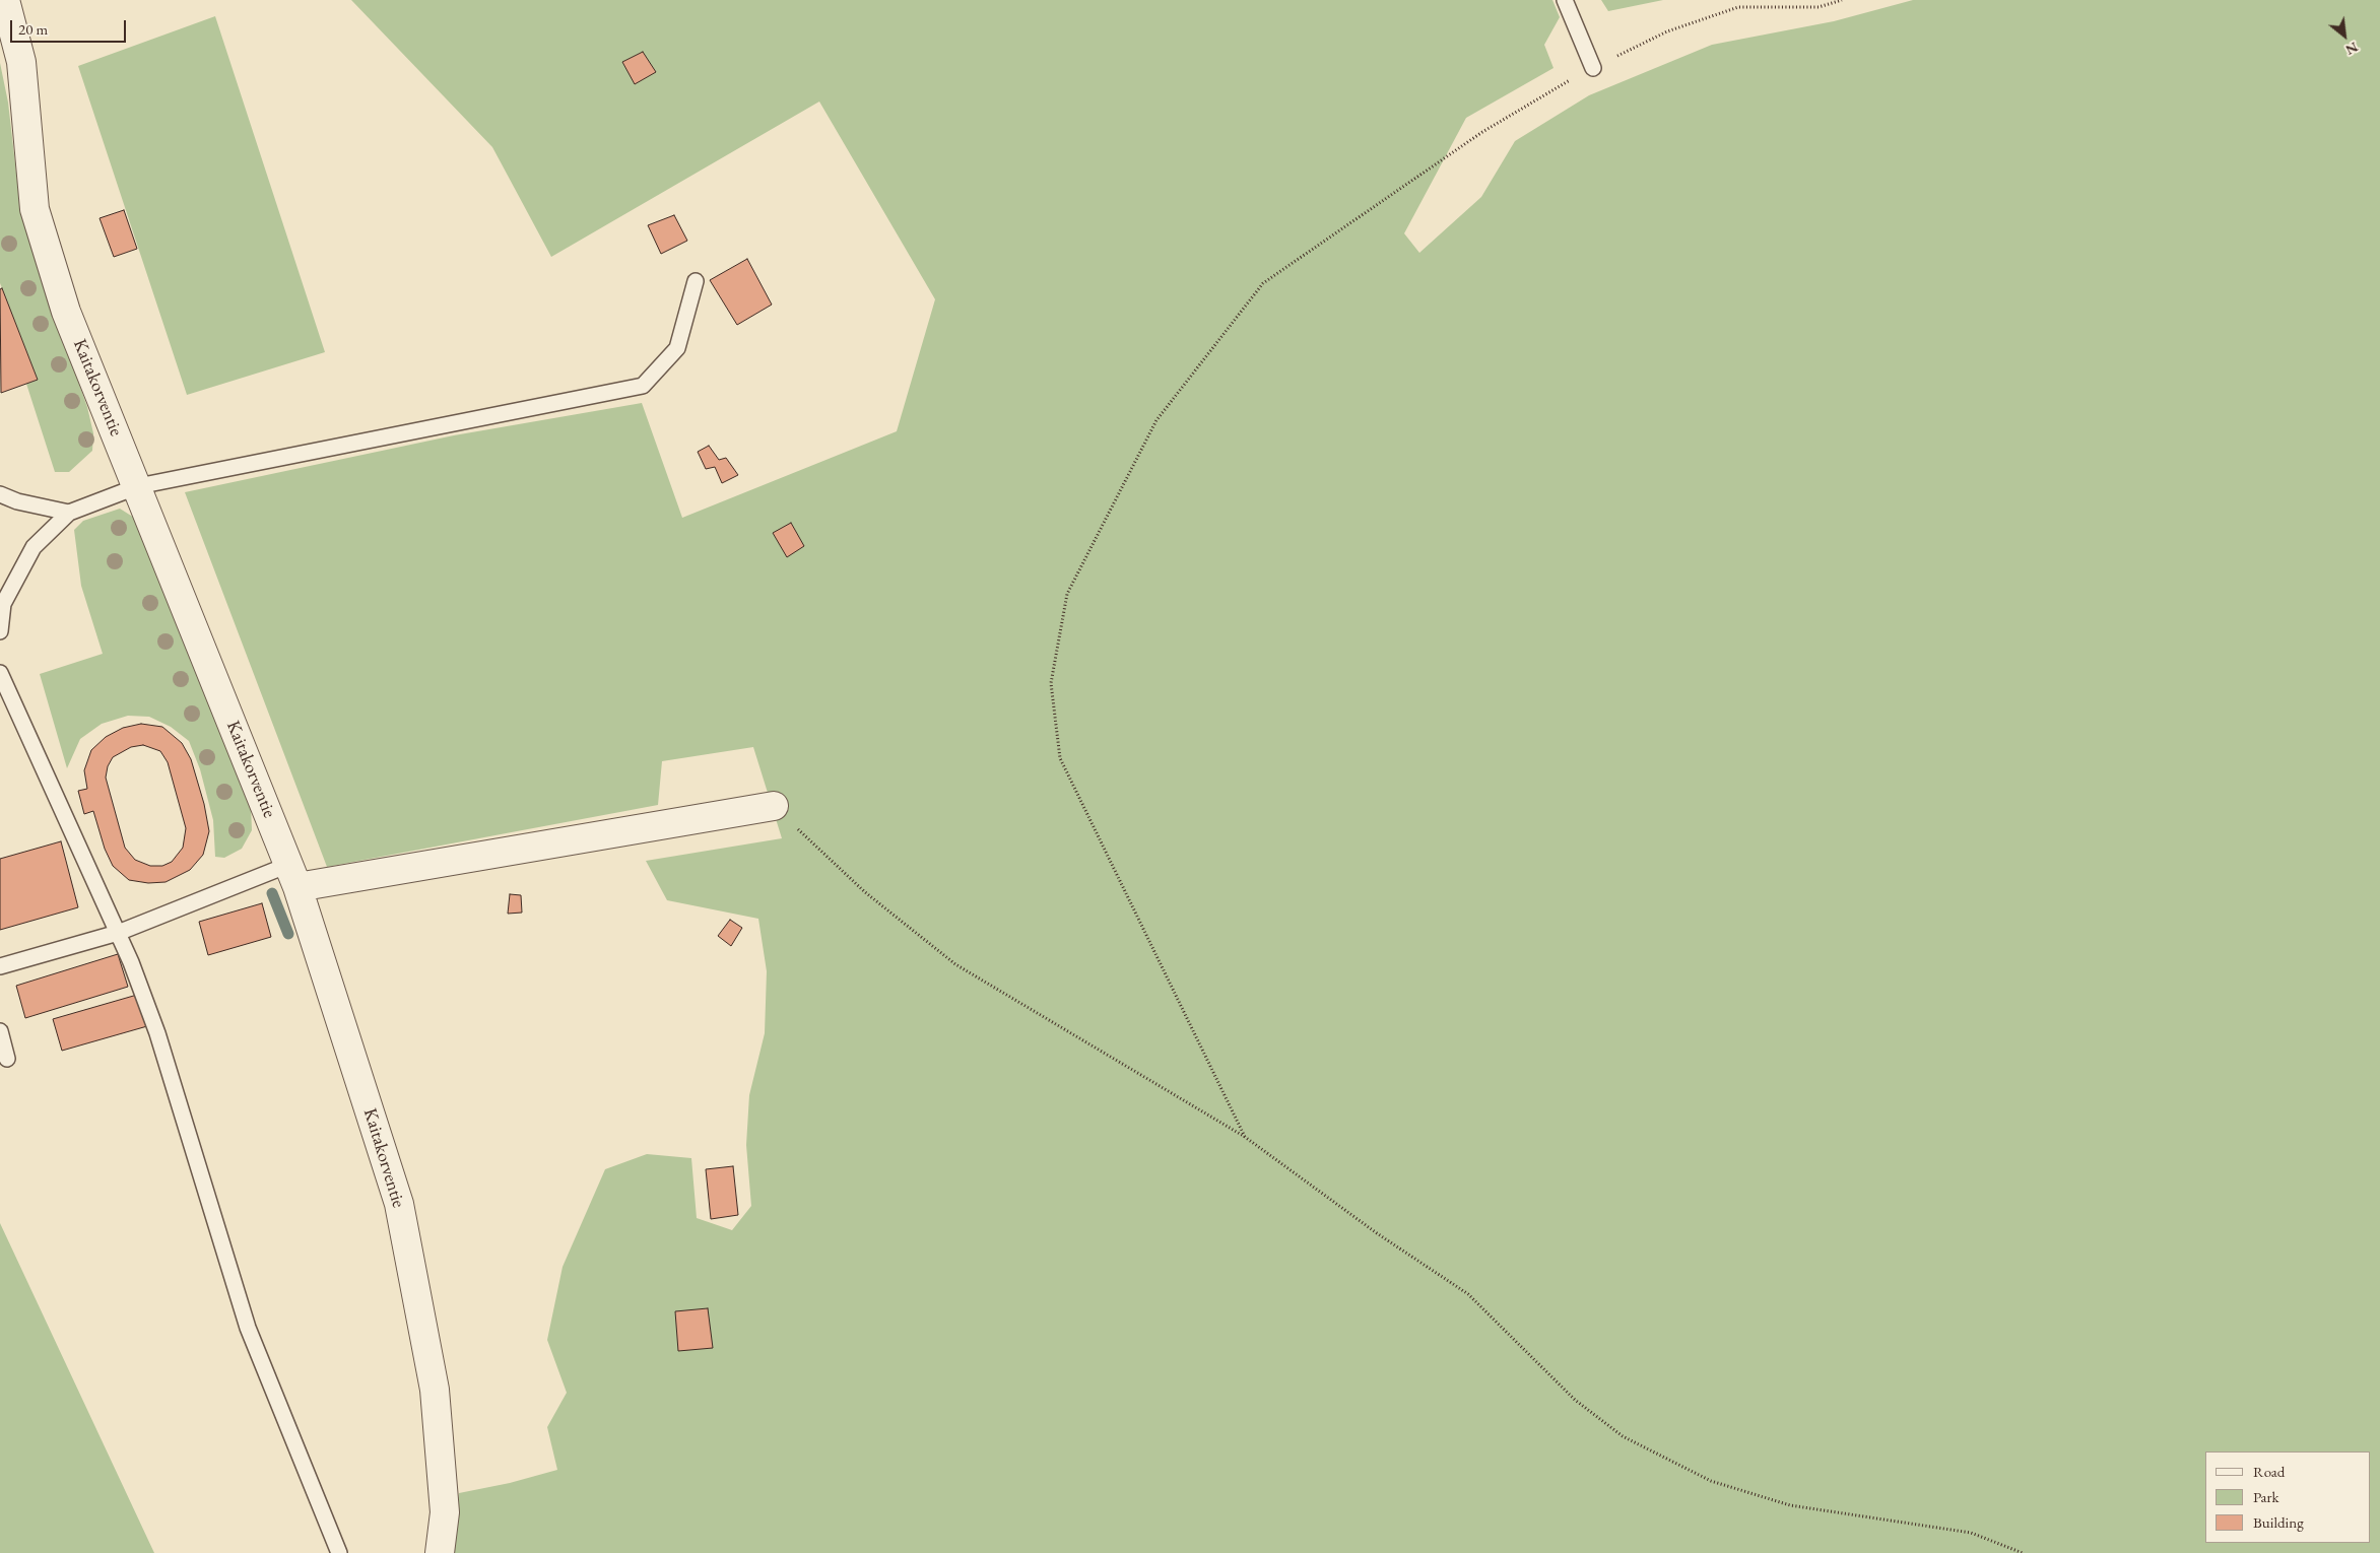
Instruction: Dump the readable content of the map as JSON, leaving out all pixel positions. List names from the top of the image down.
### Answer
{
  "streets": {
    "street": ["Kaitakorventie"]
  },
  "legend": ["Road", "Park", "Building"],
  "scale_bar": "20 m",
  "north": "bottom right"
}
